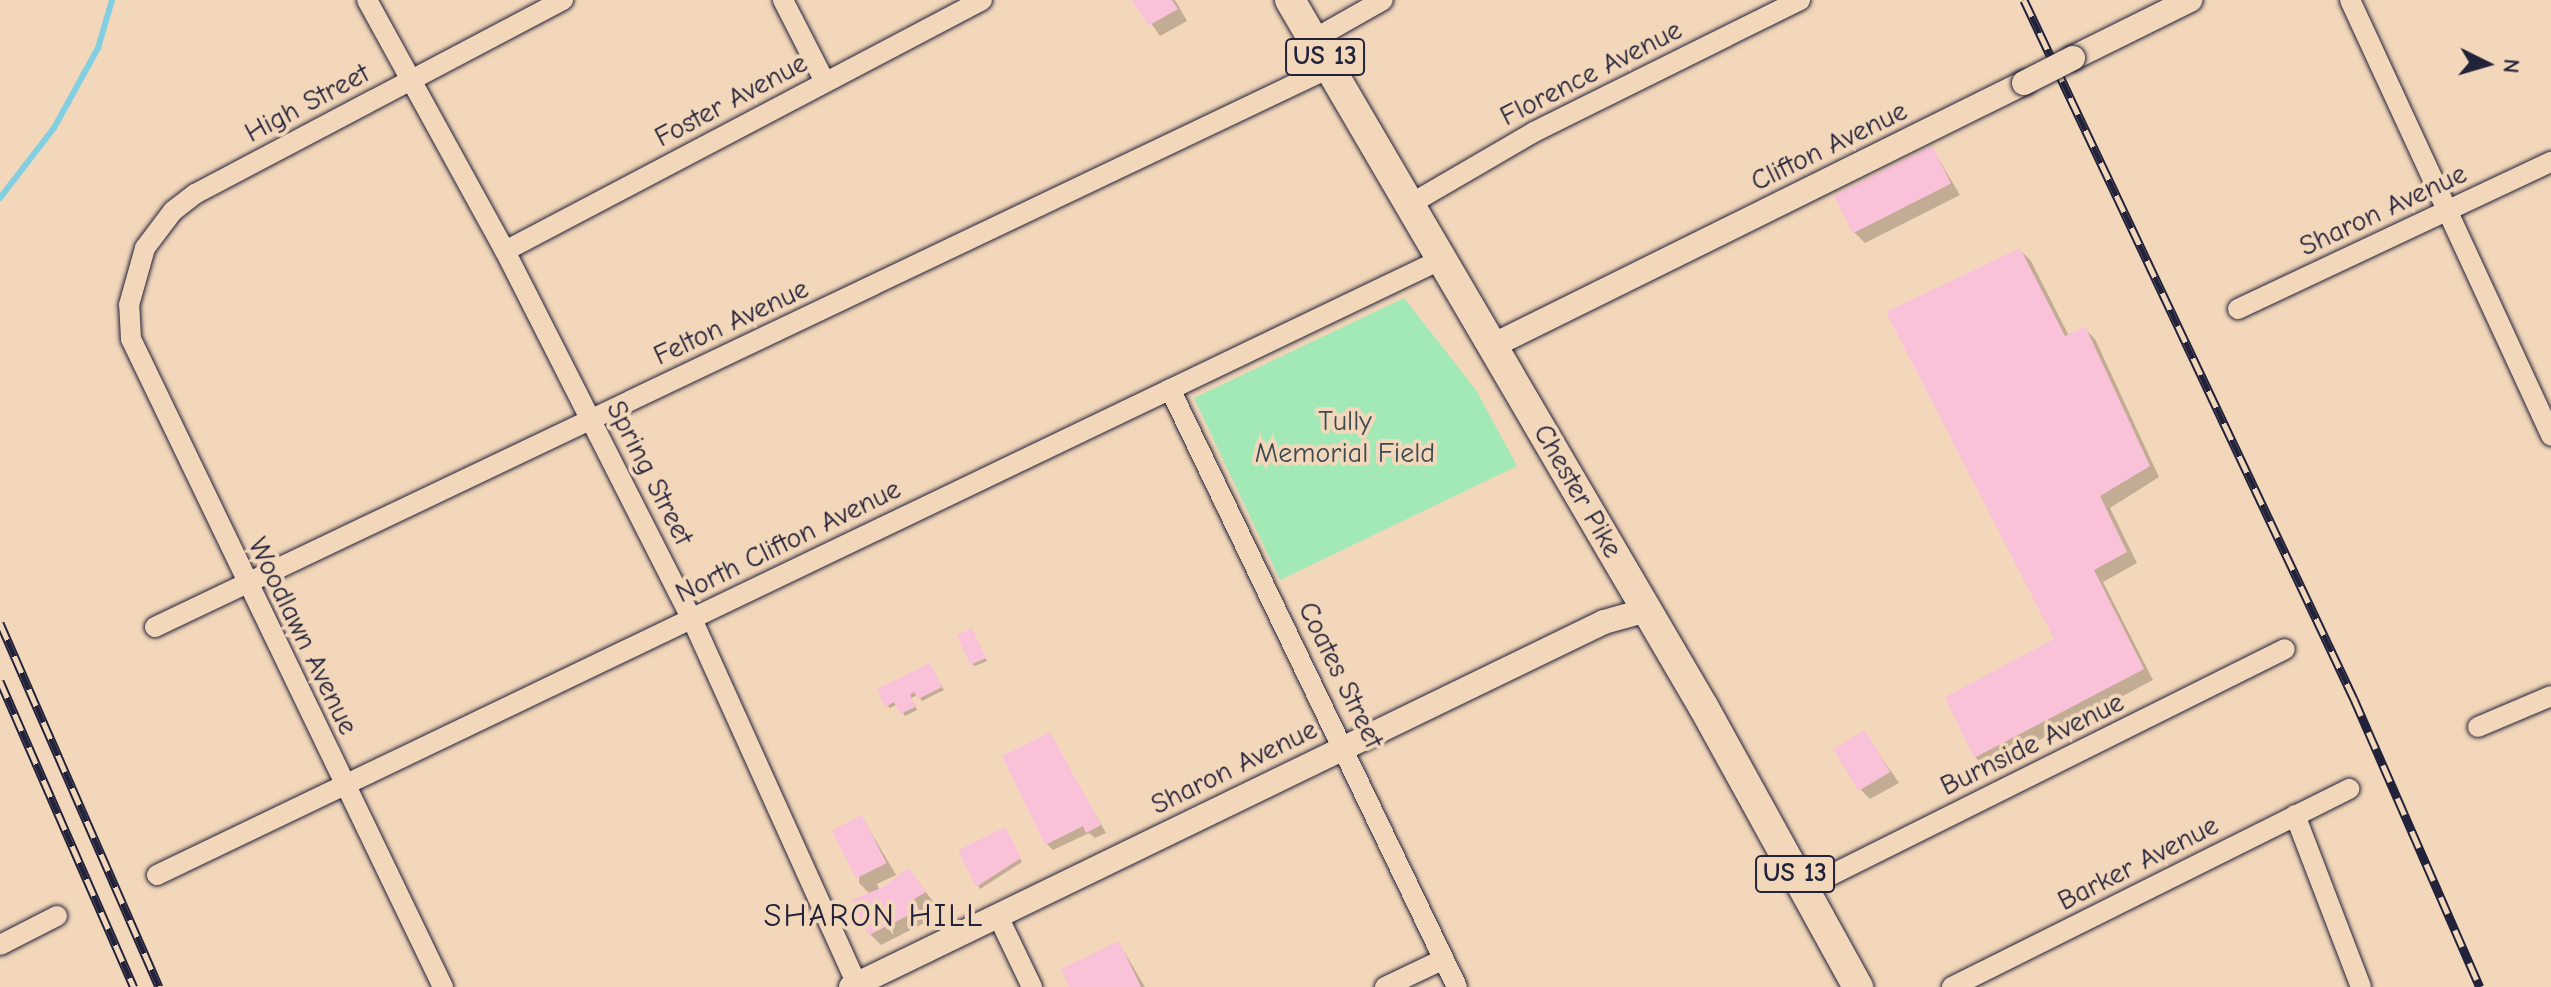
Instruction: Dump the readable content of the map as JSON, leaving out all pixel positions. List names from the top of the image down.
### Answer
{
  "streets": {
    "main road": ["US 13", "Chester Pike"],
    "street": [
      "Florence Avenue",
      "Foster Avenue",
      "High Street",
      "Clifton Avenue",
      "Sharon Avenue",
      "Felton Avenue",
      "Spring Street",
      "North Clifton Avenue",
      "Woodlawn Avenue",
      "Coates Street",
      "Burnside Avenue",
      "Barker Avenue"
    ]
  },
  "crossings": [
    ["Florence Avenue", "Chester Pike"],
    ["Foster Avenue", "Spring Street"],
    ["High Street", "Spring Street"],
    ["High Street", "Woodlawn Avenue"],
    ["Clifton Avenue", "Chester Pike"],
    ["Sharon Avenue", "Spring Street"],
    ["Sharon Avenue", "Chester Pike"],
    ["Sharon Avenue", "Coates Street"],
    ["Felton Avenue", "Spring Street"],
    ["Felton Avenue", "Chester Pike"],
    ["Felton Avenue", "Woodlawn Avenue"],
    ["Spring Street", "North Clifton Avenue"],
    ["Chester Pike", "North Clifton Avenue"],
    ["Chester Pike", "Burnside Avenue"],
    ["North Clifton Avenue", "Woodlawn Avenue"],
    ["North Clifton Avenue", "Coates Street"]
  ],
  "districts": ["SHARON HILL"],
  "parks": ["Tully Memorial Field"],
  "north": "right"
}
